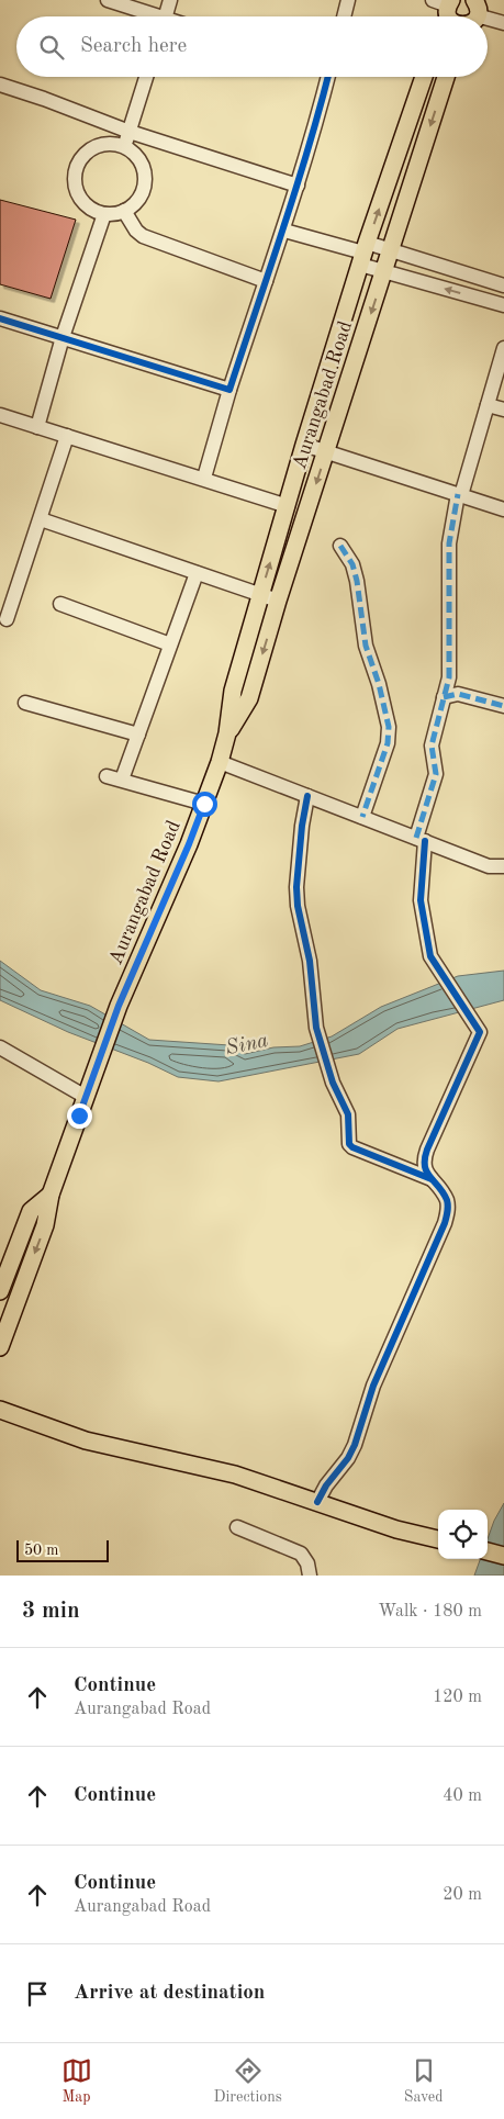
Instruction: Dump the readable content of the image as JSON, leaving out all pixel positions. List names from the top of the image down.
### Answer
{
  "streets": {
    "main road": ["Aurangabad Road"]
  },
  "water": ["Sina"],
  "scale_bar": "50 m",
  "page": {
    "search": "Search here",
    "scale": "50 m",
    "heading": ["3 min", "Walk · 180 m"],
    "list": [
      ["Continue", "Aurangabad Road", "120 m"],
      ["Continue", "40 m"],
      ["Continue", "Aurangabad Road", "20 m"],
      "Arrive at destination"
    ],
    "nav": ["Map", "Directions", "Saved"]
  }
}
